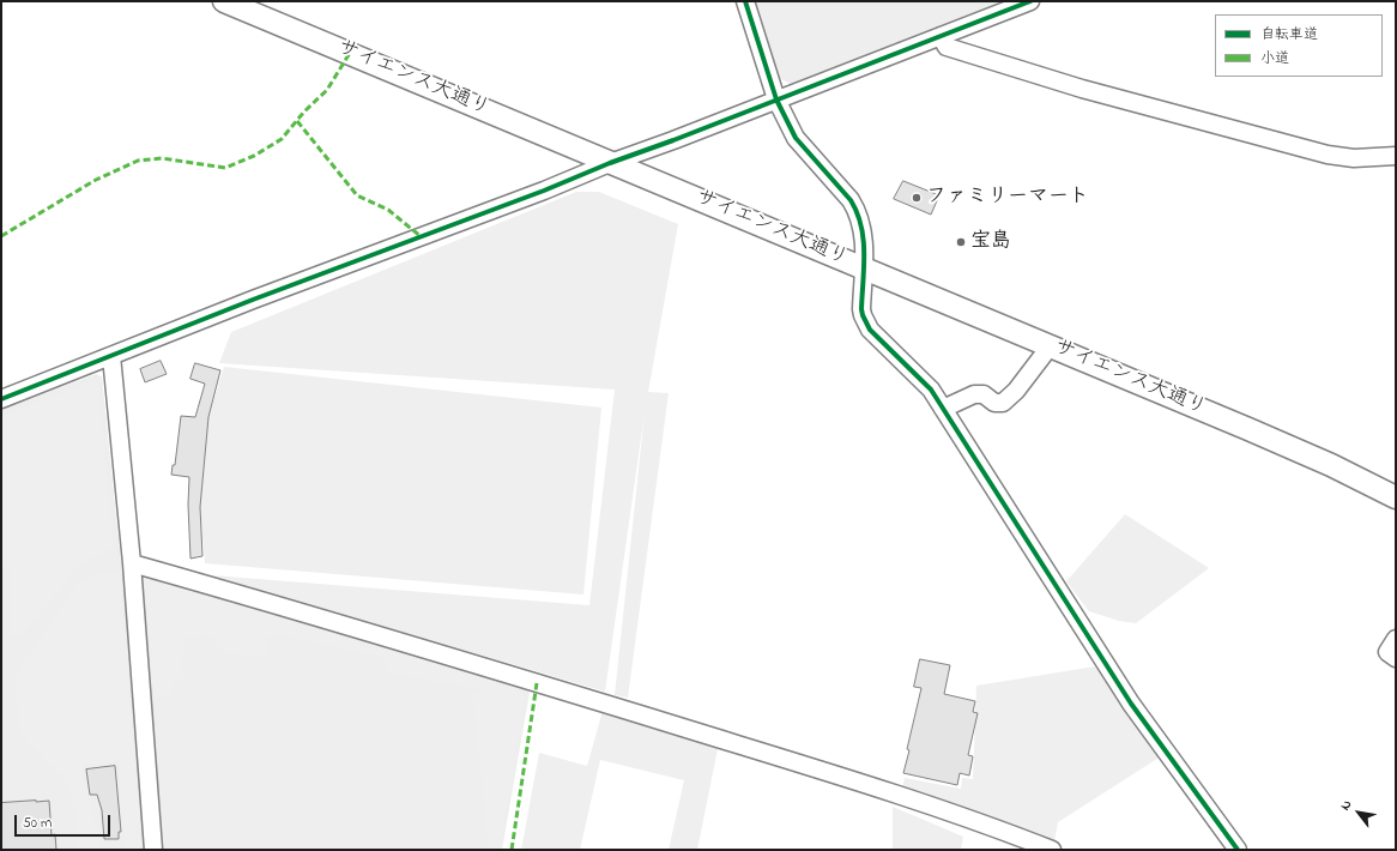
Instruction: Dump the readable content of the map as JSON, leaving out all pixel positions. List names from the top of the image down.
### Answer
{
  "streets": {
    "main road": ["サイエンス大通り"]
  },
  "places": ["ファミリーマート", "宝島"],
  "legend": ["自転車道", "小道"],
  "scale_bar": "50 m",
  "north": "top left"
}
